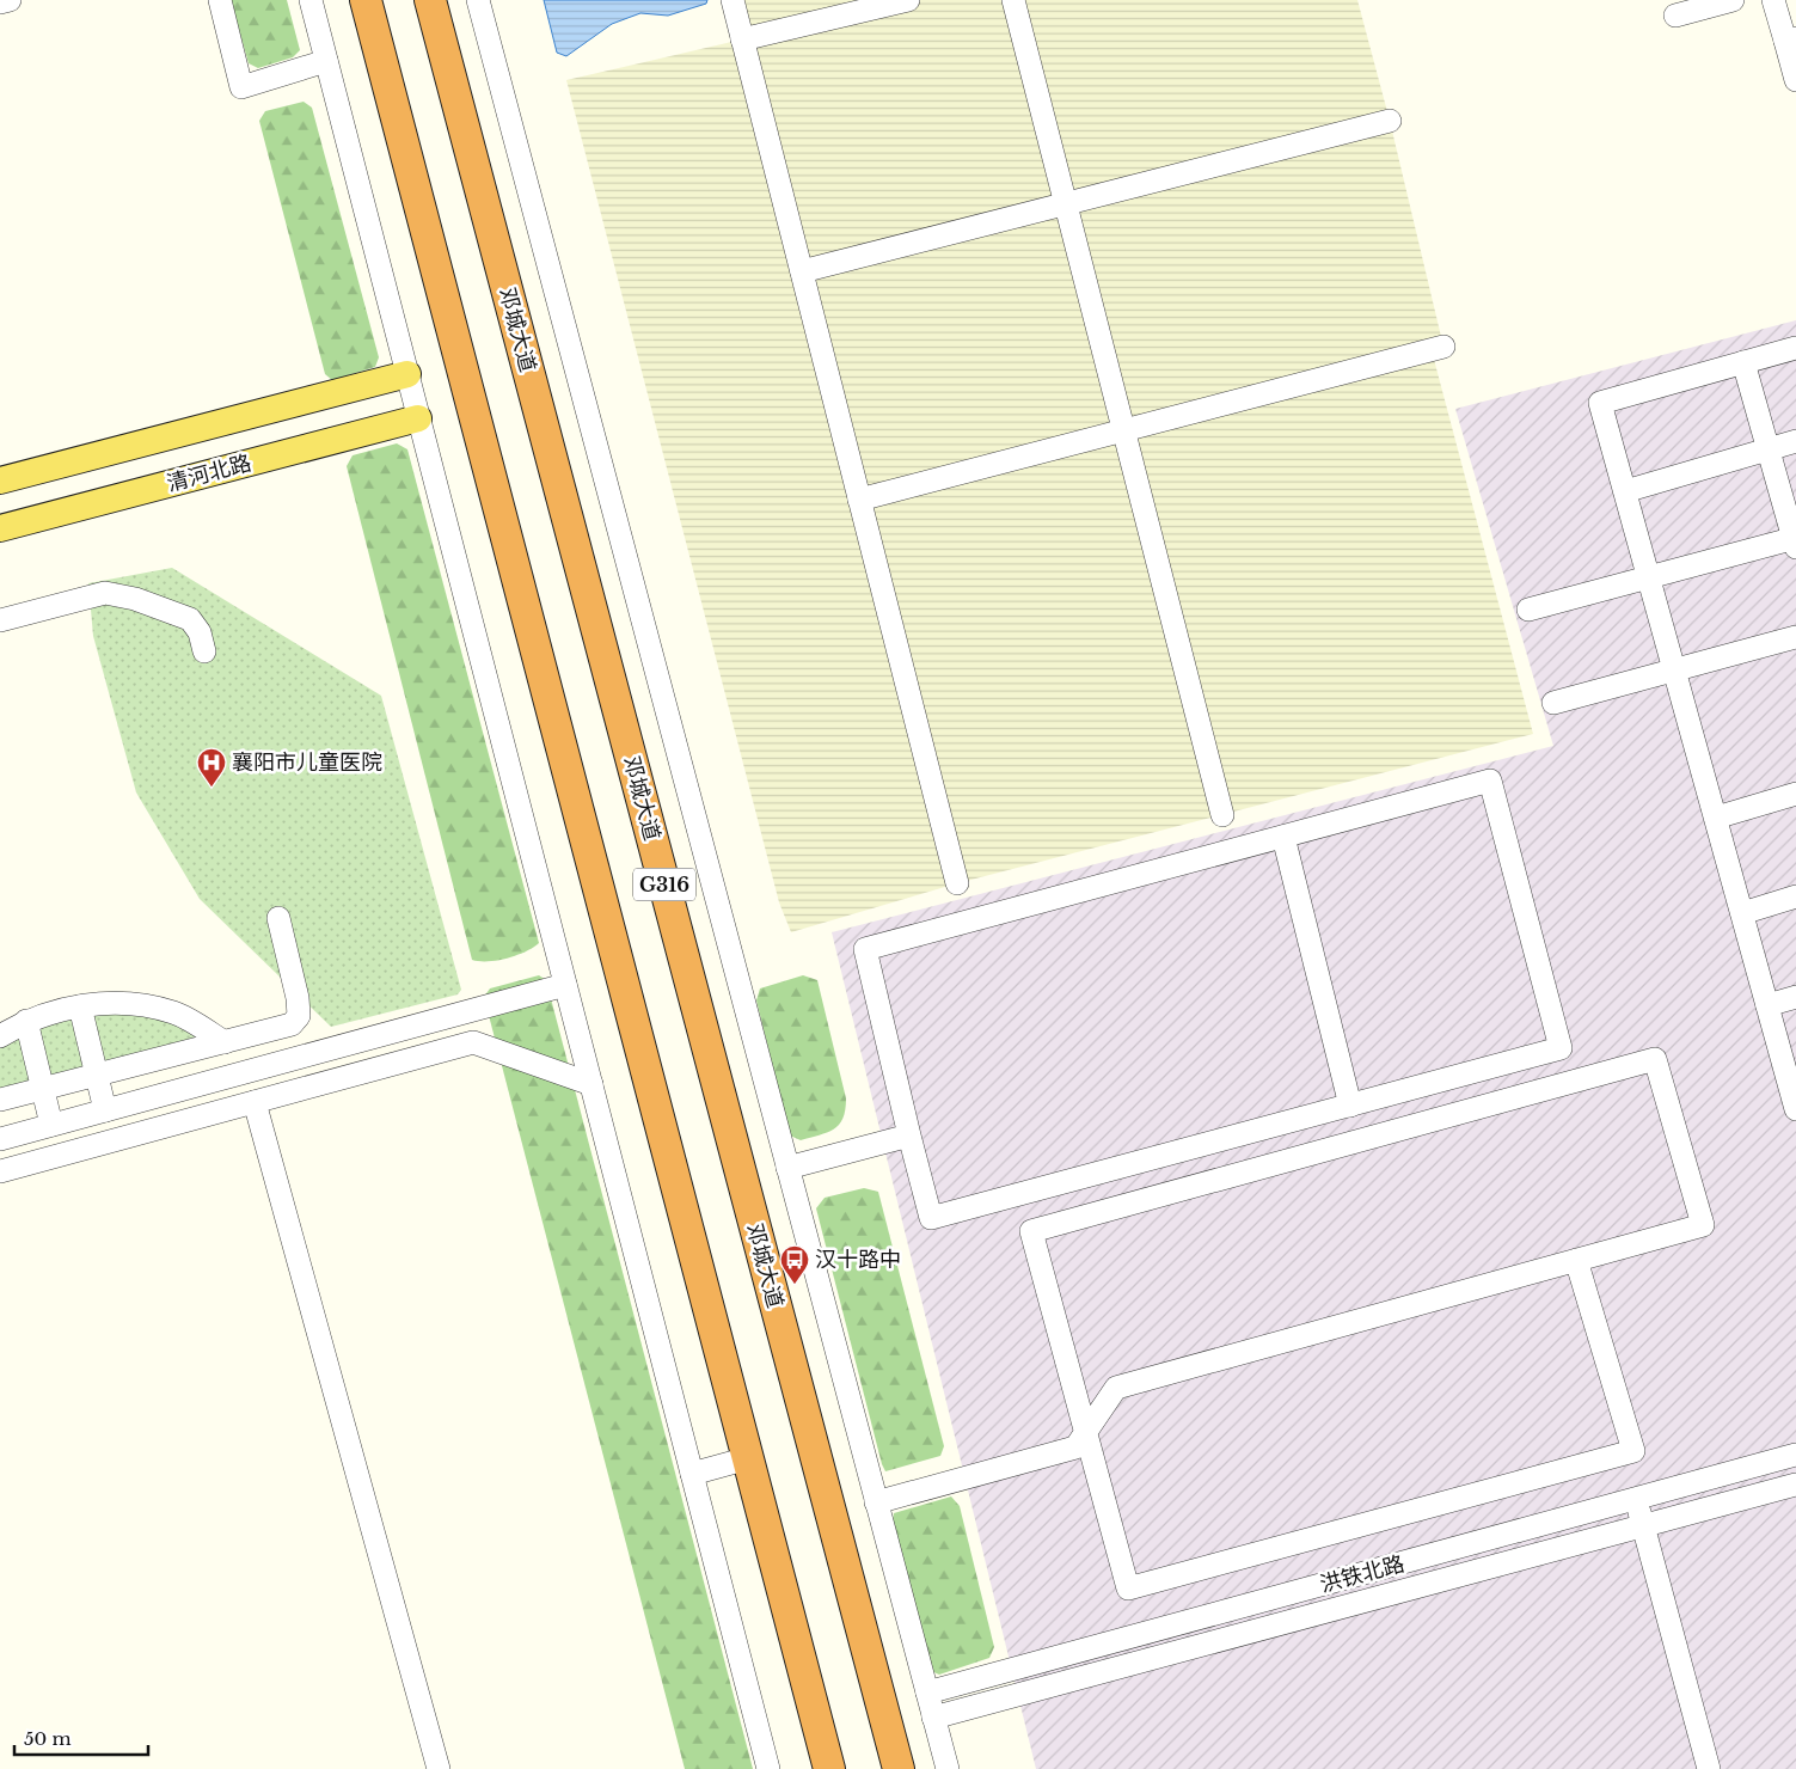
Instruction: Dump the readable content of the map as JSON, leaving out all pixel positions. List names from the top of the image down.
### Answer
{
  "streets": {
    "highway": ["邓城大道", "G316"],
    "main road": ["清河北路"],
    "street": ["洪铁北路"]
  },
  "places": {
    "hospital": ["襄阳市儿童医院"],
    "bus stop": ["汉十路中"]
  },
  "scale_bar": "50 m"
}
